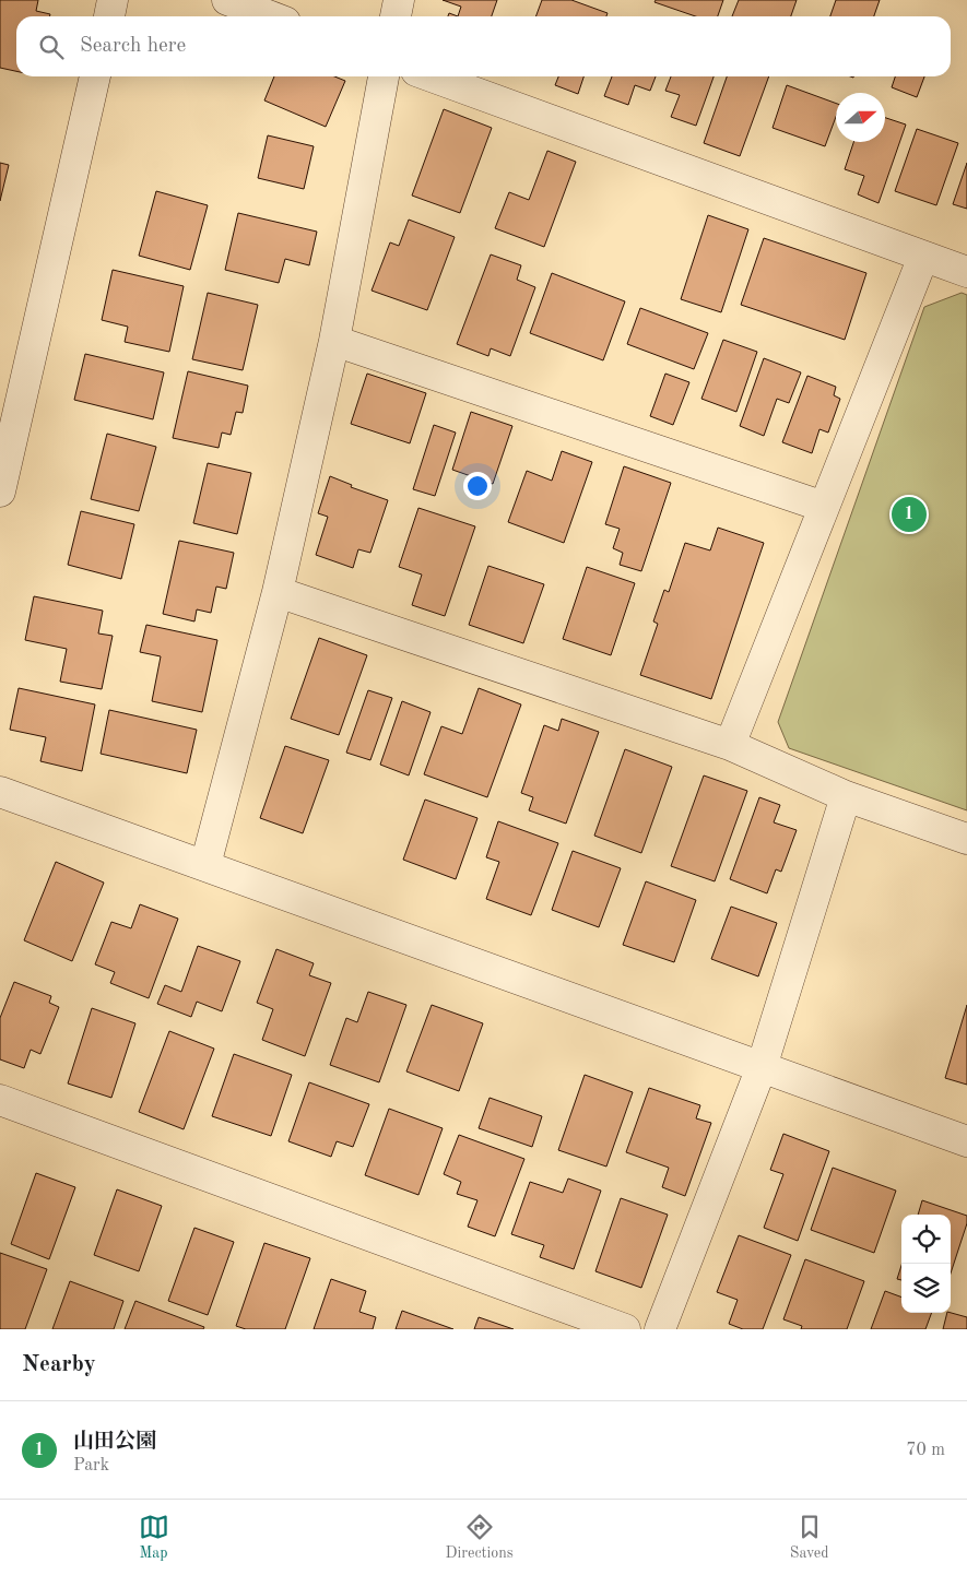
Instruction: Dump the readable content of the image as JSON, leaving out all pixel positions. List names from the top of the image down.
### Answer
{
  "north": "right",
  "page": {
    "search": "Search here",
    "pins": "1",
    "heading": "Nearby",
    "list": [
      {
        "mark": "1",
        "name": "山田公園",
        "note": "Park",
        "value": "70 m"
      }
    ],
    "nav": ["Map", "Directions", "Saved"]
  }
}
